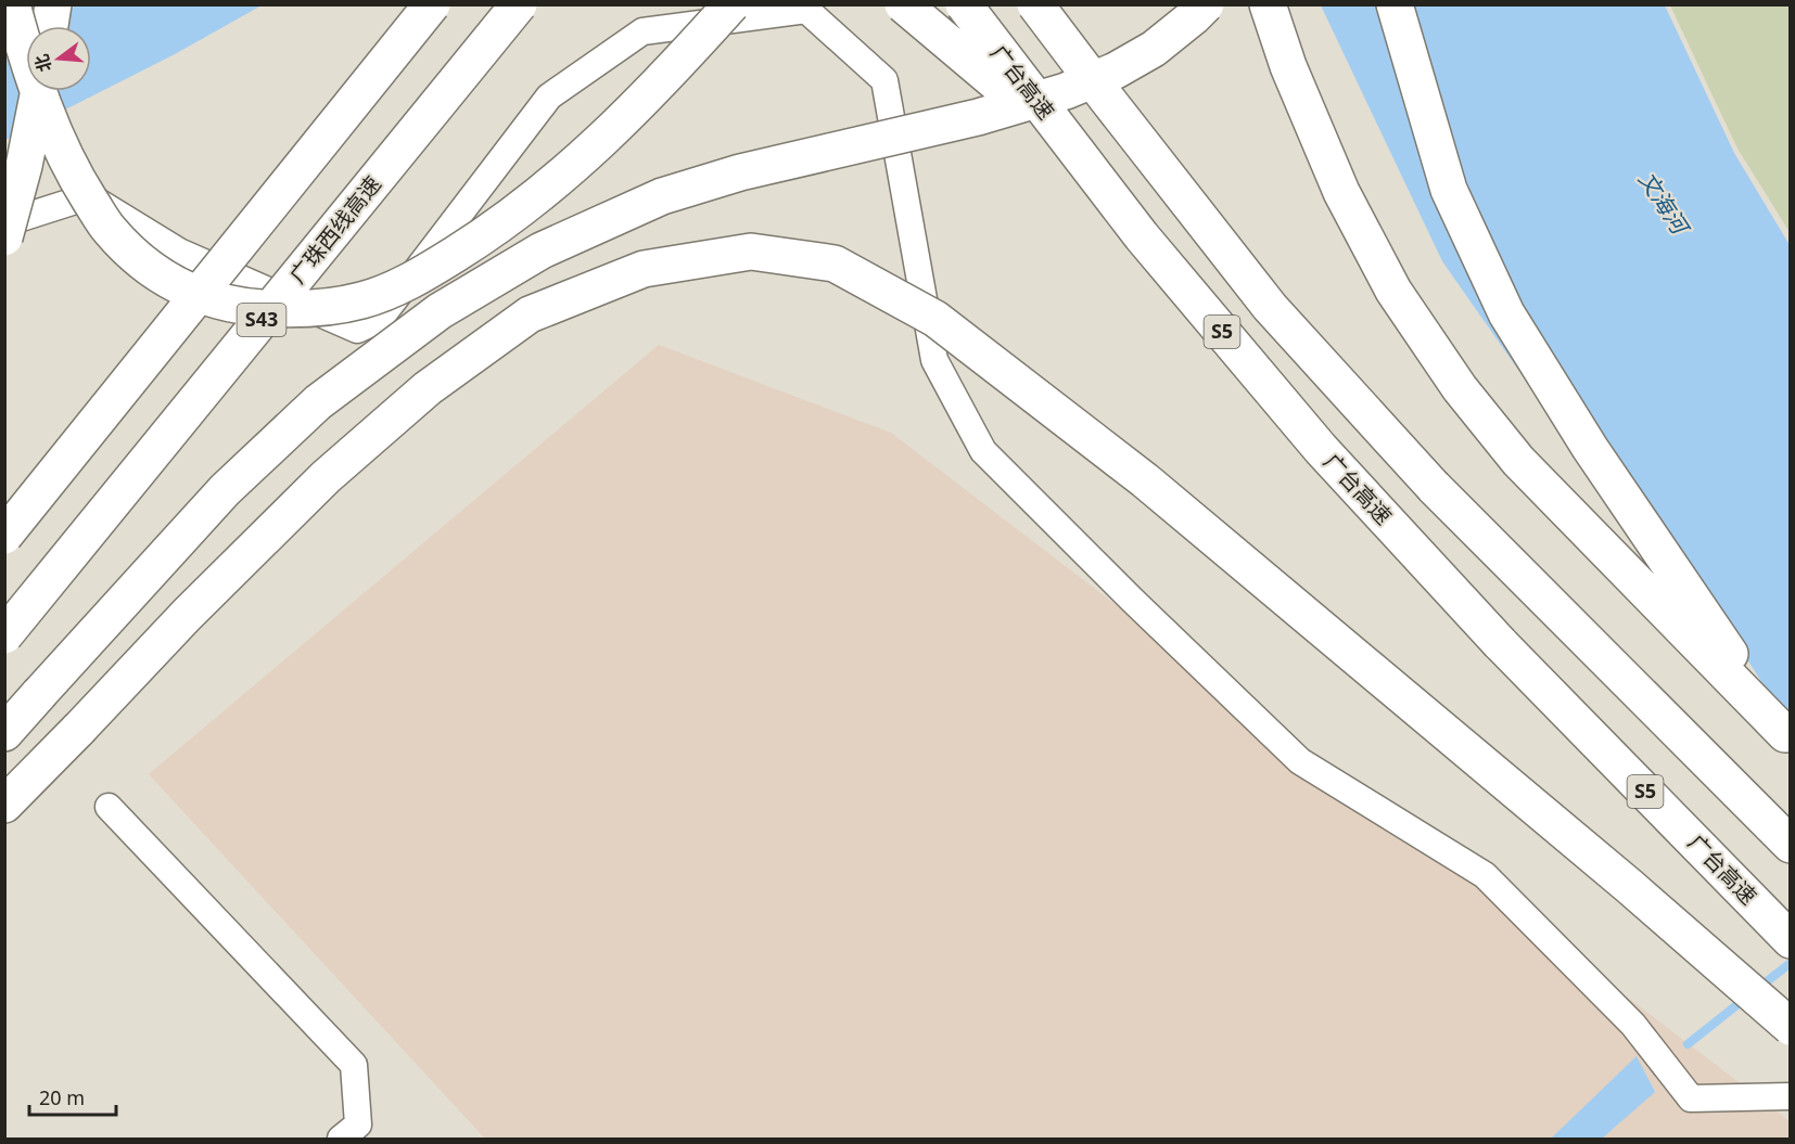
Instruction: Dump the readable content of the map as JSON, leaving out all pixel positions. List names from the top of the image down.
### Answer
{
  "streets": {
    "highway": [
      "广台高速",
      "广珠西线高速",
      "S43",
      "S5"
    ]
  },
  "water": ["文海河"],
  "scale_bar": "20 m",
  "north": "left"
}
